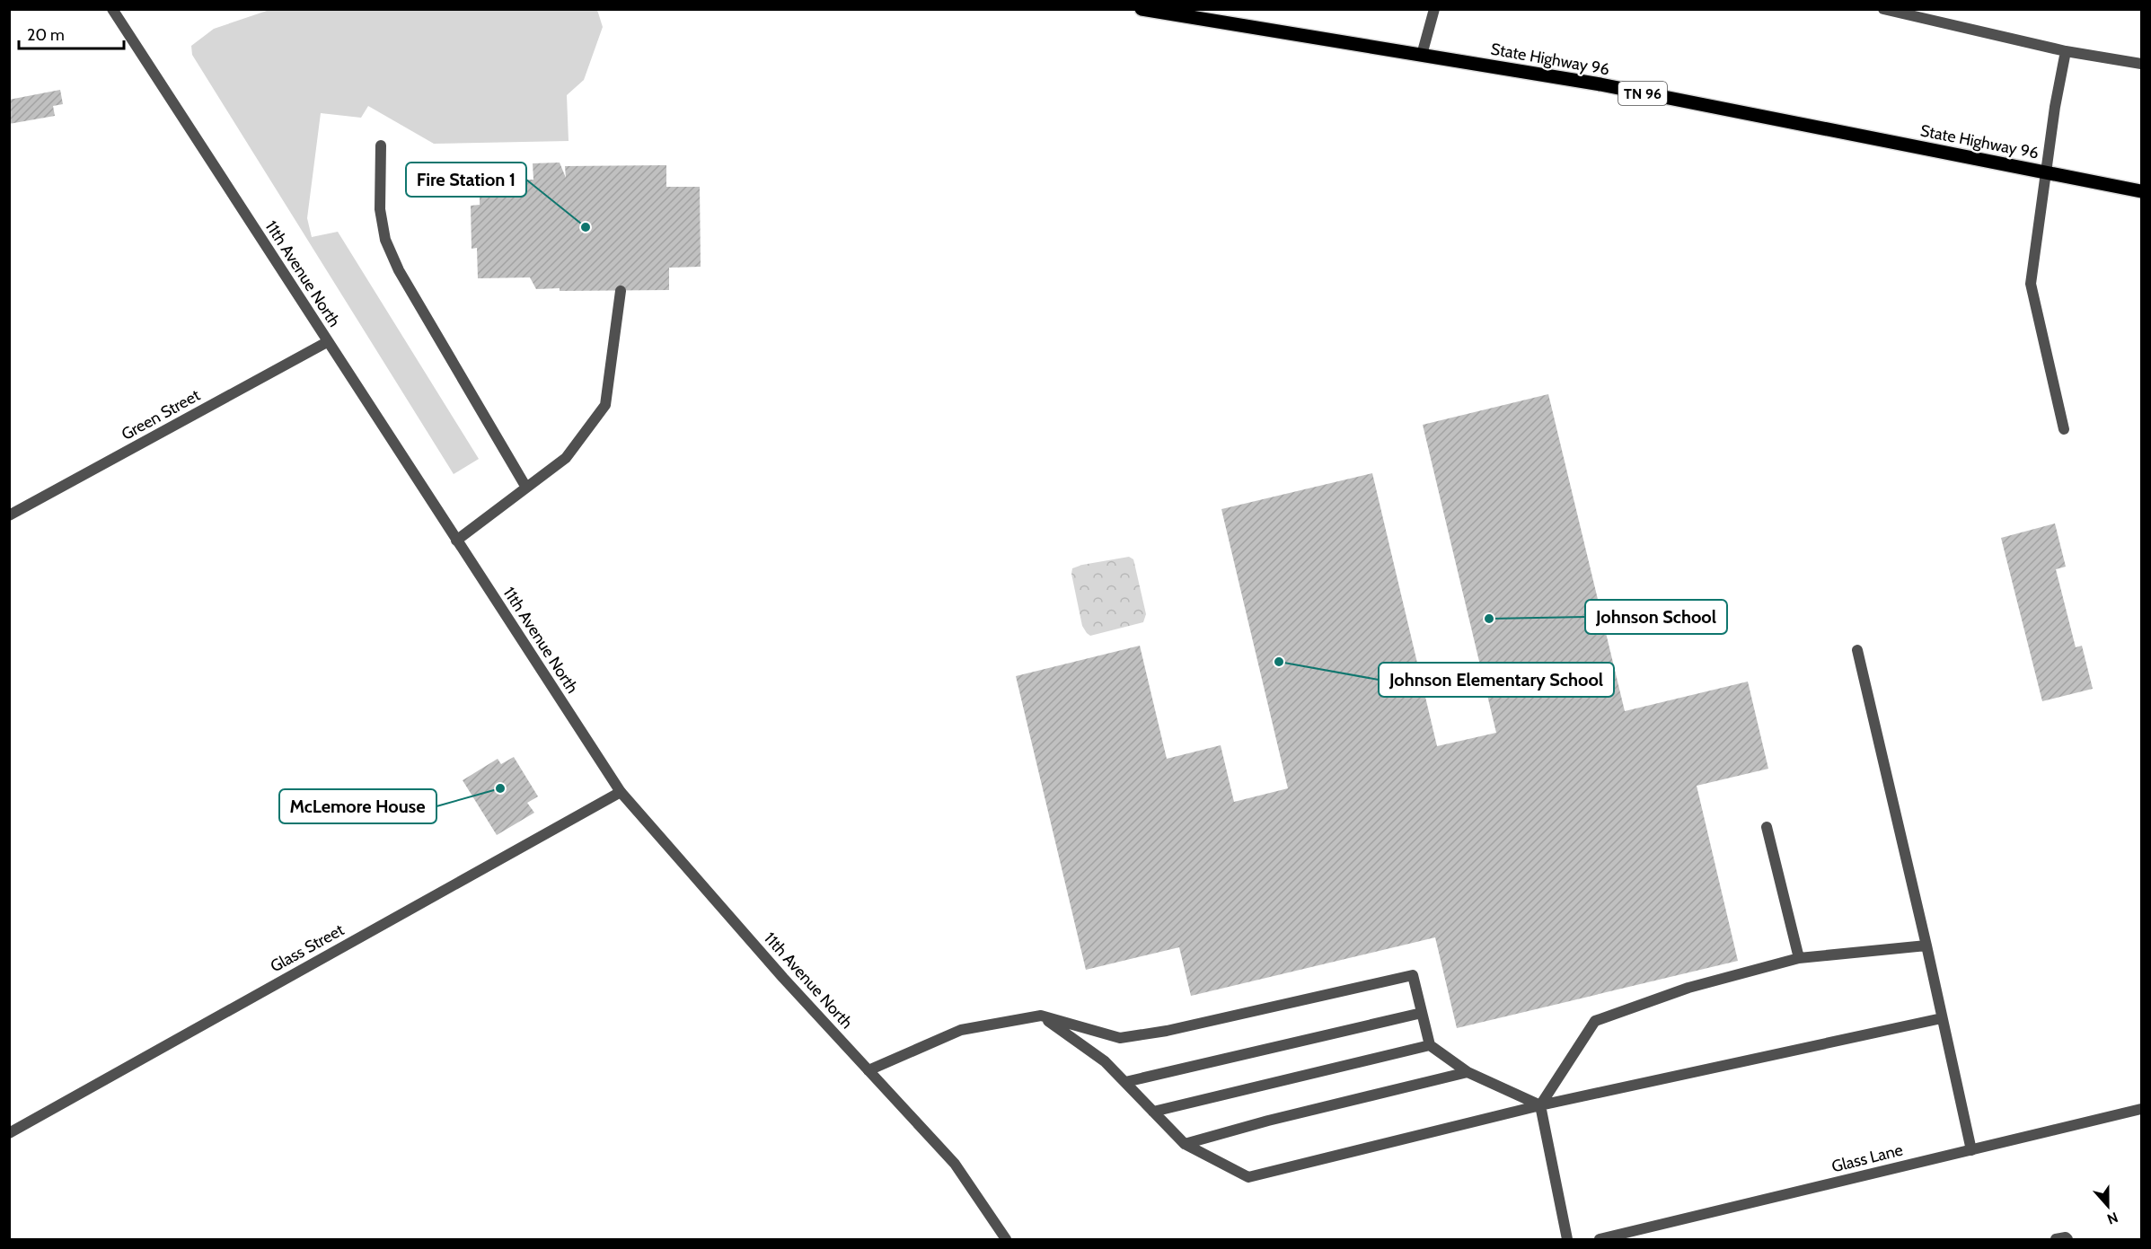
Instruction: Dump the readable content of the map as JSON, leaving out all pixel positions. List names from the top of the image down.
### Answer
{
  "streets": {
    "main road": ["State Highway 96", "TN 96"],
    "street": [
      "11th Avenue North",
      "Green Street",
      "Glass Street",
      "Glass Lane"
    ]
  },
  "crossings": [
    ["11th Avenue North", "Green Street"],
    ["11th Avenue North", "Glass Street"]
  ],
  "places": [
    "Fire Station 1",
    "Johnson School",
    "Johnson Elementary School",
    "McLemore House"
  ],
  "scale_bar": "20 m",
  "north": "bottom"
}
